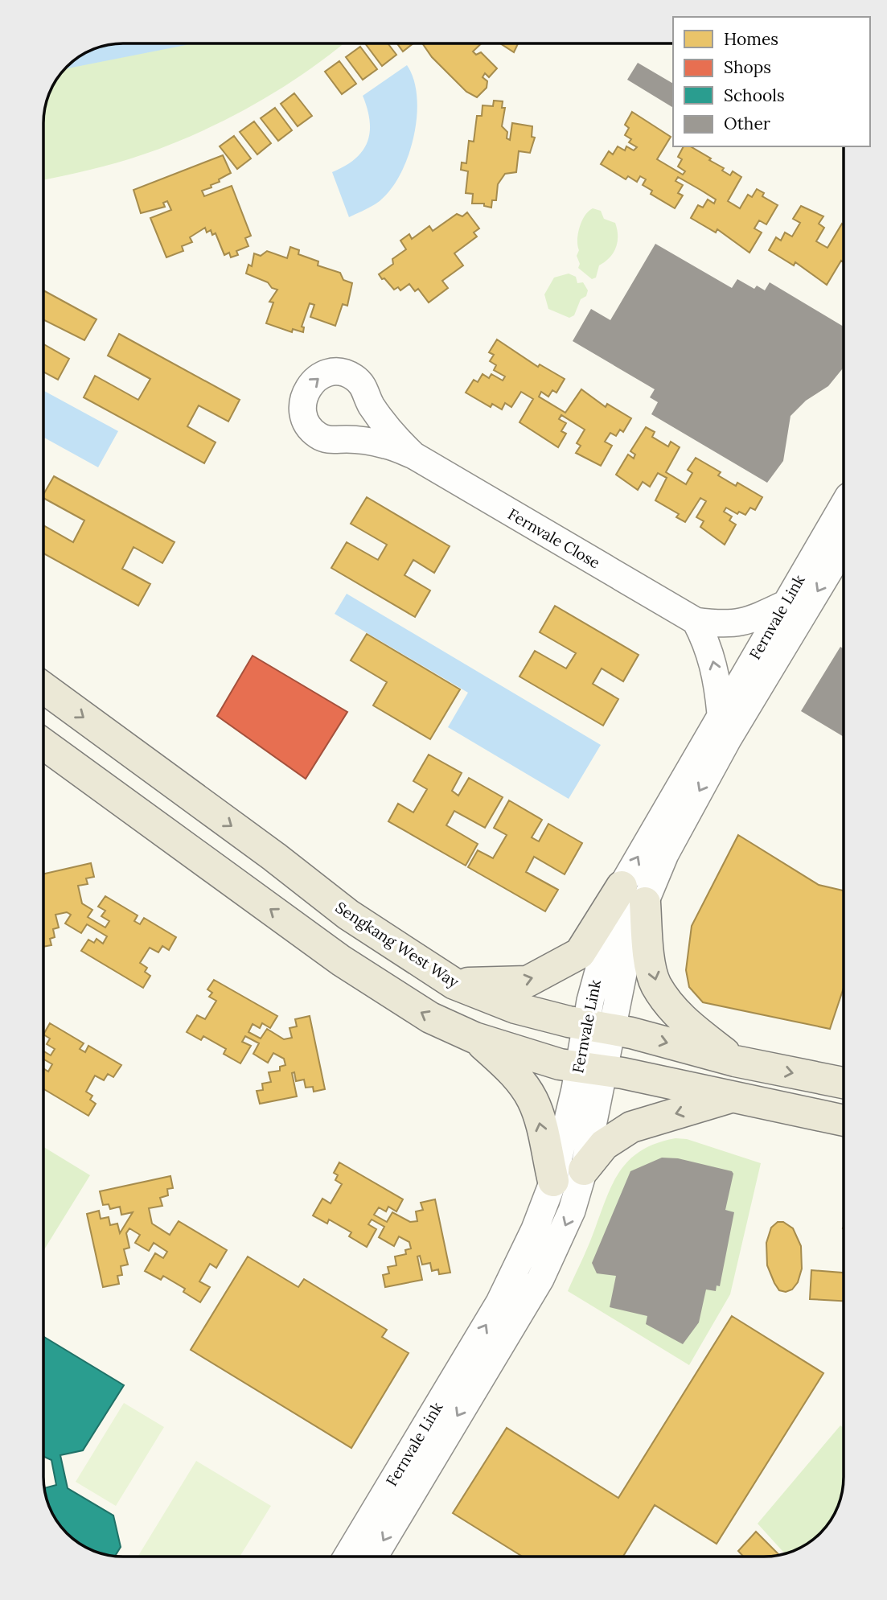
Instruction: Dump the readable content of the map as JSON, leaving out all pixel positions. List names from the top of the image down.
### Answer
{
  "streets": {
    "main road": ["Sengkang West Way"],
    "street": ["Fernvale Close", "Fernvale Link"]
  },
  "crossings": [
    ["Fernvale Close", "Fernvale Link"],
    ["Fernvale Link", "Sengkang West Way"]
  ],
  "legend": [
    "Homes",
    "Shops",
    "Schools",
    "Other"
  ]
}
